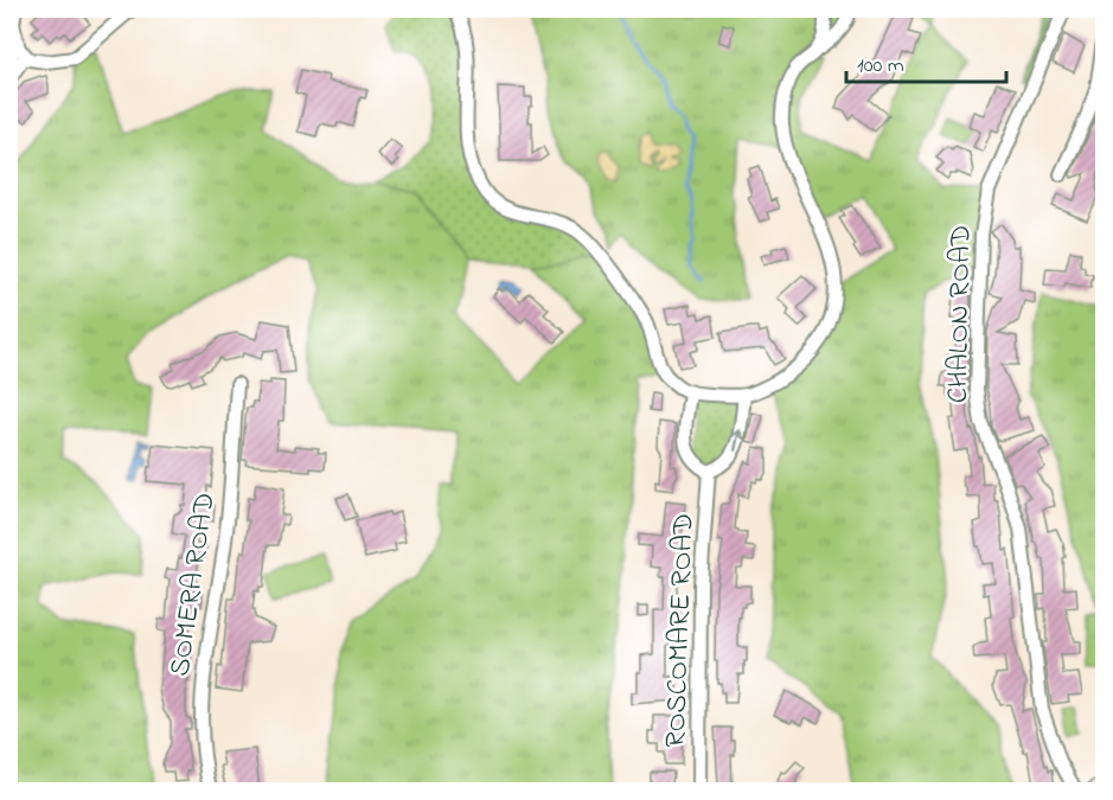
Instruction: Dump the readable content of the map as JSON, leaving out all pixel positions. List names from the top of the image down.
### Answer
{
  "streets": {
    "street": ["CHALON ROAD", "SOMERA ROAD", "ROSCOMARE ROAD"]
  },
  "scale_bar": "100 m"
}
